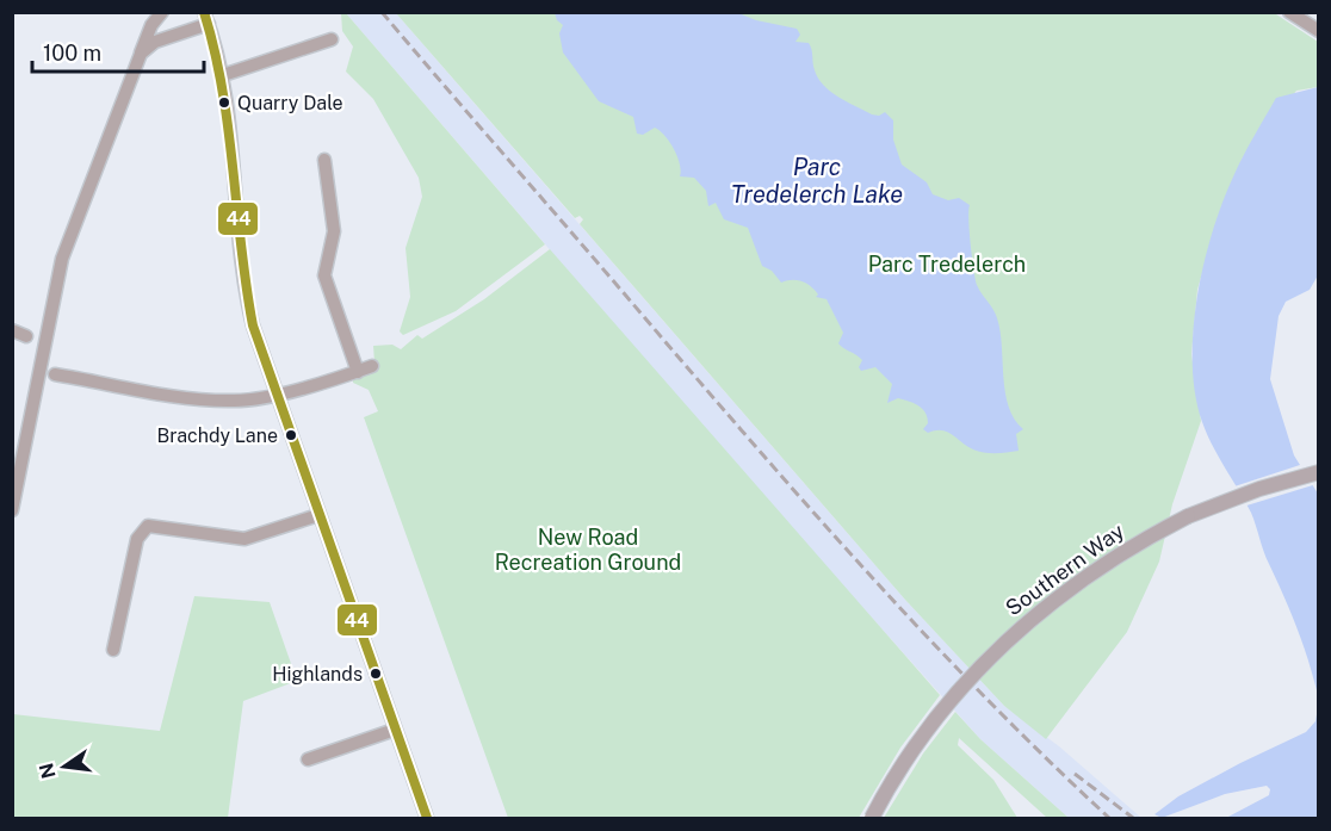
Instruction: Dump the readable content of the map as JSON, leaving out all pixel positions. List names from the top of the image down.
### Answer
{
  "streets": {
    "main road": ["Southern Way"]
  },
  "water": ["Parc Tredelerch Lake"],
  "parks": ["Parc Tredelerch", "New Road Recreation Ground"],
  "places": ["Quarry Dale", "Brachdy Lane", "Highlands"],
  "lines": ["transit line 44"],
  "scale_bar": "100 m",
  "north": "left"
}
